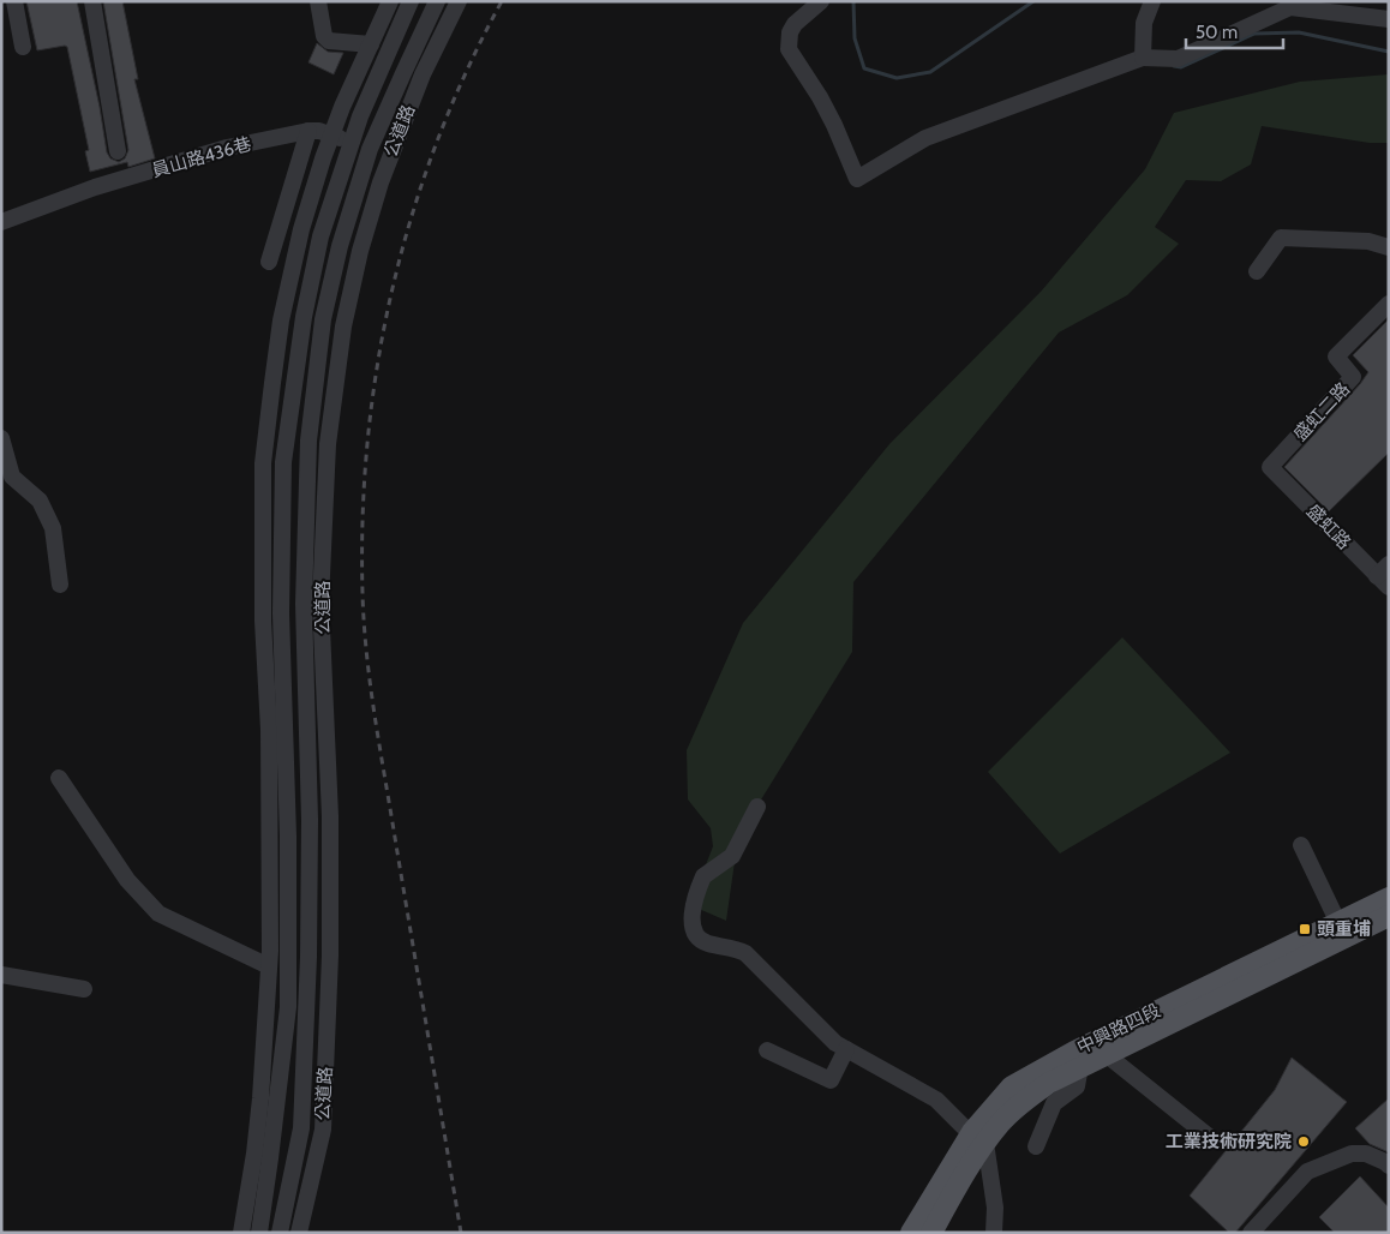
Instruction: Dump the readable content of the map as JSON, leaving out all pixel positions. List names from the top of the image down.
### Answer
{
  "streets": {
    "main road": ["中興路四段"],
    "street": [
      "公道路",
      "員山路436巷",
      "盛虹二路",
      "盛虹路"
    ]
  },
  "crossings": [
    ["公道路", "員山路436巷"],
    ["盛虹二路", "盛虹路"]
  ],
  "places": {
    "transit": ["頭重埔"],
    "other": ["工業技術研究院"]
  },
  "scale_bar": "50 m"
}
